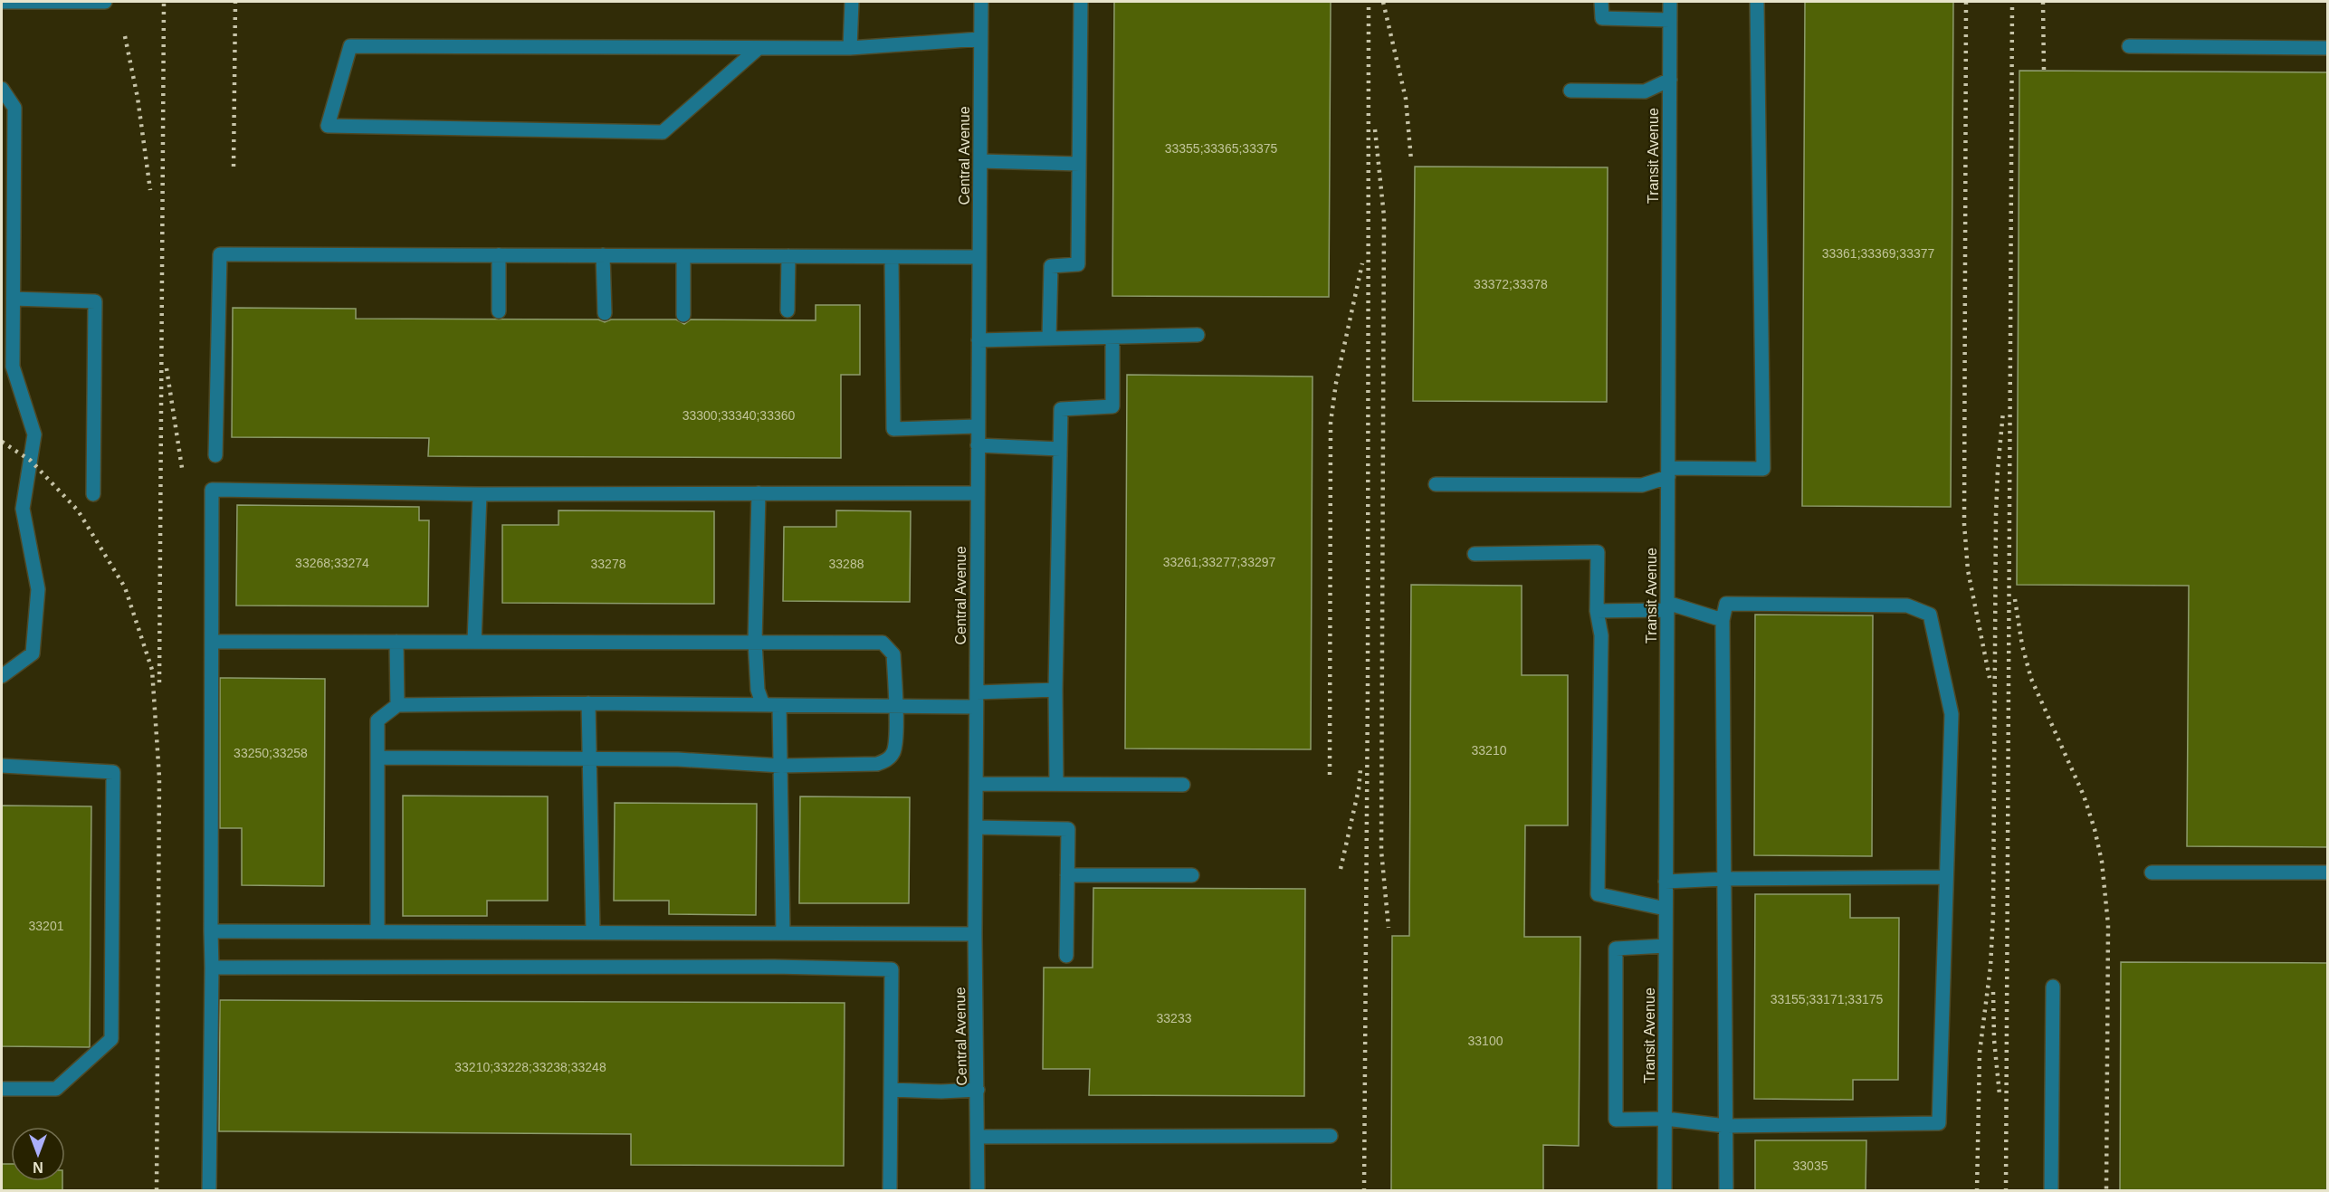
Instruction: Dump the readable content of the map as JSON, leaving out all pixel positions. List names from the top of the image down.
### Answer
{
  "streets": {
    "street": ["Central Avenue", "Transit Avenue"]
  },
  "house_numbers": [
    "33355;33365;33375",
    "33361;33369;33377",
    "33372;33378",
    "33300;33340;33360",
    "33261;33277;33297",
    "33268;33274",
    "33278",
    "33288",
    "33210",
    "33250;33258",
    "33201",
    "33155;33171;33175",
    "33233",
    "33100",
    "33210;33228;33238;33248",
    "33035"
  ],
  "north": "bottom"
}
